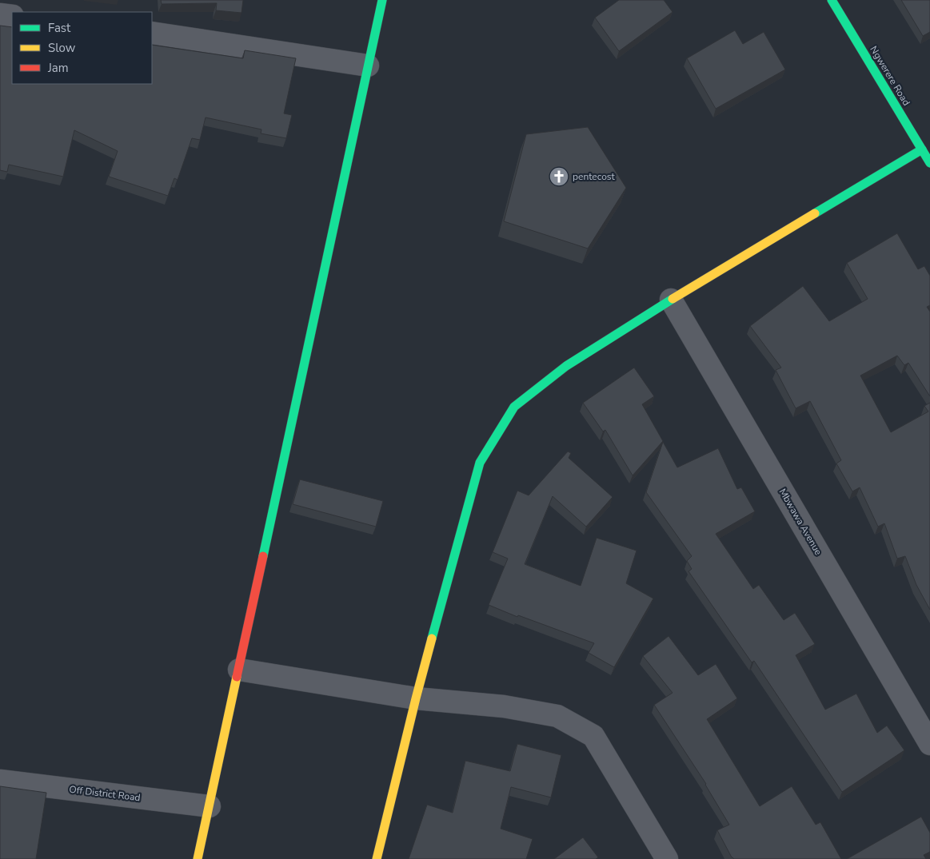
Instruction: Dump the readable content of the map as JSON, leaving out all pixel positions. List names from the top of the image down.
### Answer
{
  "streets": {
    "street": ["Ngwerere Road", "Mbwawa Avenue", "Off District Road"]
  },
  "places": {
    "church": ["pentecost"]
  },
  "legend": ["Fast", "Slow", "Jam"]
}
